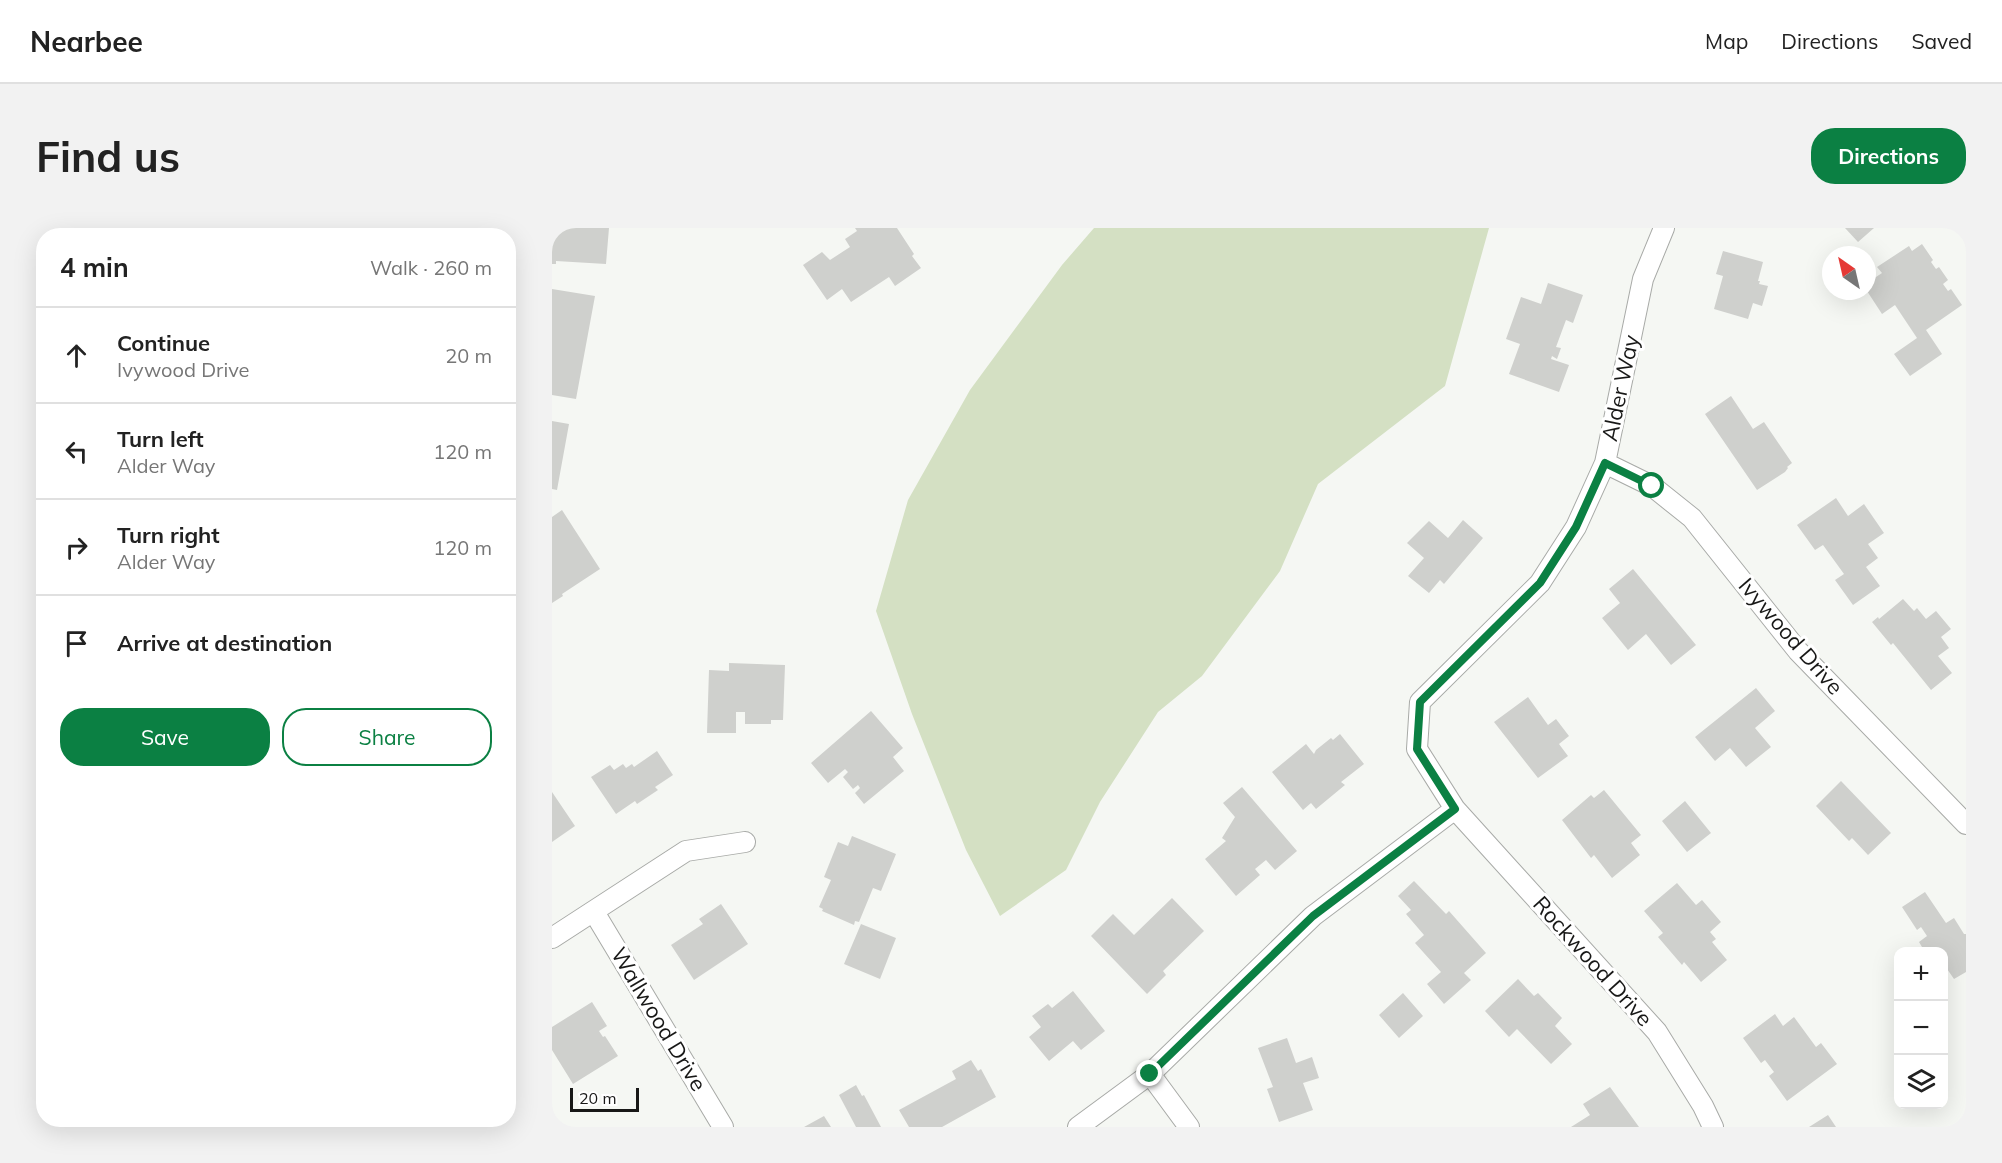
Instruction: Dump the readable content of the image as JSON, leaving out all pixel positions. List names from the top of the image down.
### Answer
{
  "streets": {
    "street": [
      "Alder Way",
      "Ivywood Drive",
      "Rockwood Drive",
      "Wallwood Drive"
    ]
  },
  "crossings": [
    ["Alder Way", "Ivywood Drive"],
    ["Alder Way", "Rockwood Drive"]
  ],
  "scale_bar": "20 m",
  "north": "top left",
  "page": {
    "header": "Nearbee",
    "nav": ["Map", "Directions", "Saved"],
    "buttons": [
      "Directions",
      ["Save", "Share"]
    ],
    "title": "Find us",
    "heading": ["4 min", "Walk · 260 m"],
    "list": [
      ["Continue", "Ivywood Drive", "20 m"],
      ["Turn left", "Alder Way", "120 m"],
      ["Turn right", "Alder Way", "120 m"],
      "Arrive at destination"
    ],
    "map_buttons": ["+", "−"],
    "scale": "20 m"
  }
}
